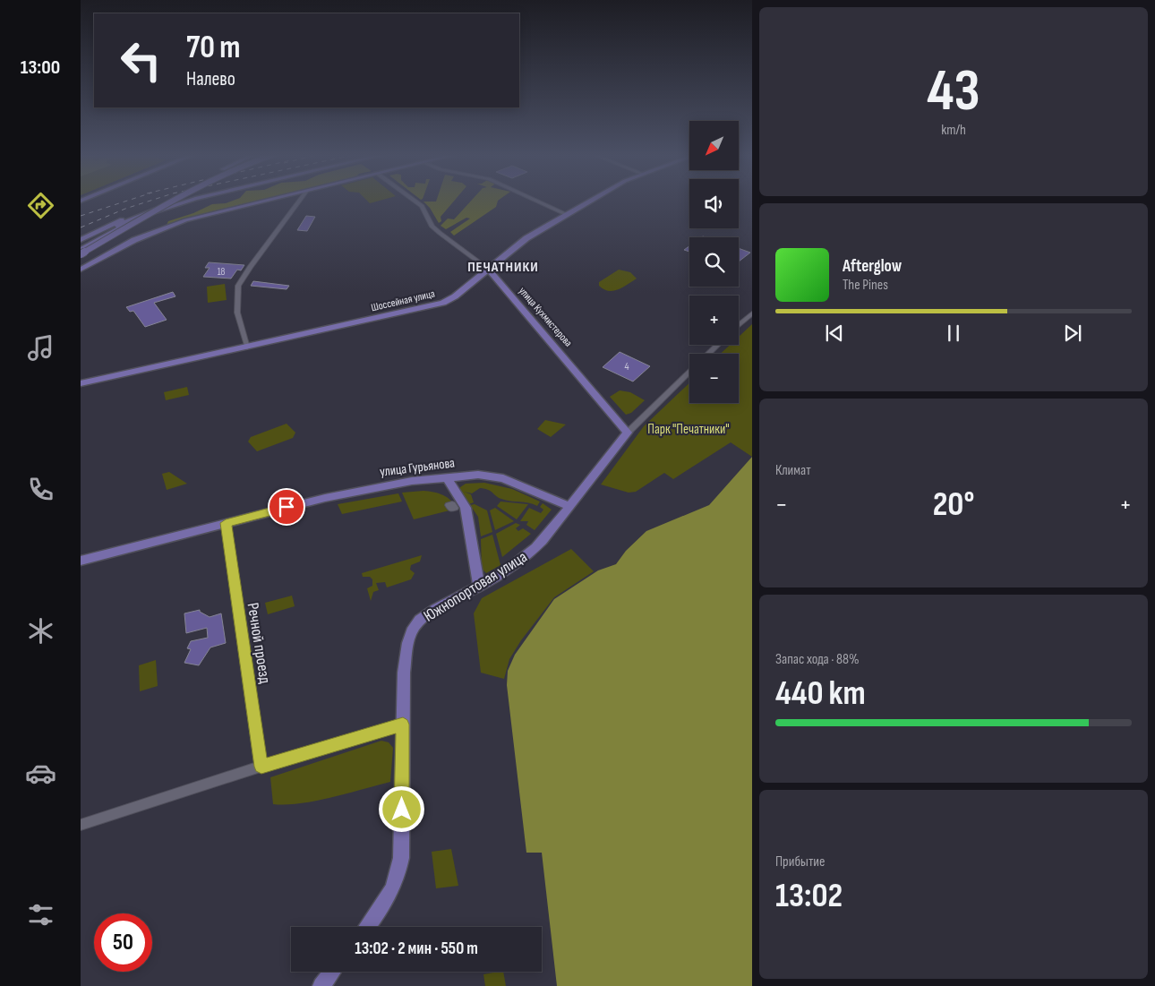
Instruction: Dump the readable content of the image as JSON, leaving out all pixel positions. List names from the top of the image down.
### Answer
{
  "streets": {
    "main road": [
      "Шоссейная улица",
      "улица Кухмистерова",
      "улица Гурьянова",
      "Южнопортовая улица"
    ],
    "street": ["Речной проезд"]
  },
  "crossings": [
    ["Шоссейная улица", "улица Кухмистерова"],
    ["улица Гурьянова", "Южнопортовая улица"],
    ["улица Гурьянова", "Речной проезд"]
  ],
  "districts": ["ПЕЧАТНИКИ"],
  "parks": ["Парк \"Печатники\""],
  "house_numbers": ["18", "4"],
  "north": "bottom left",
  "page": {
    "tabs": "13:00",
    "tile": [
      ["43", "km/h"],
      "Климат",
      ["Запас хода · 88%", "440 km"],
      ["Прибытие", "13:02"]
    ],
    "turn": ["70 m", "Налево"],
    "map_buttons": ["+", "−"],
    "song": ["Afterglow", "The Pines"],
    "heat": ["−", "20°", "+"],
    "limit": "50",
    "trip": "13:02 · 2 мин · 550 m"
  }
}
